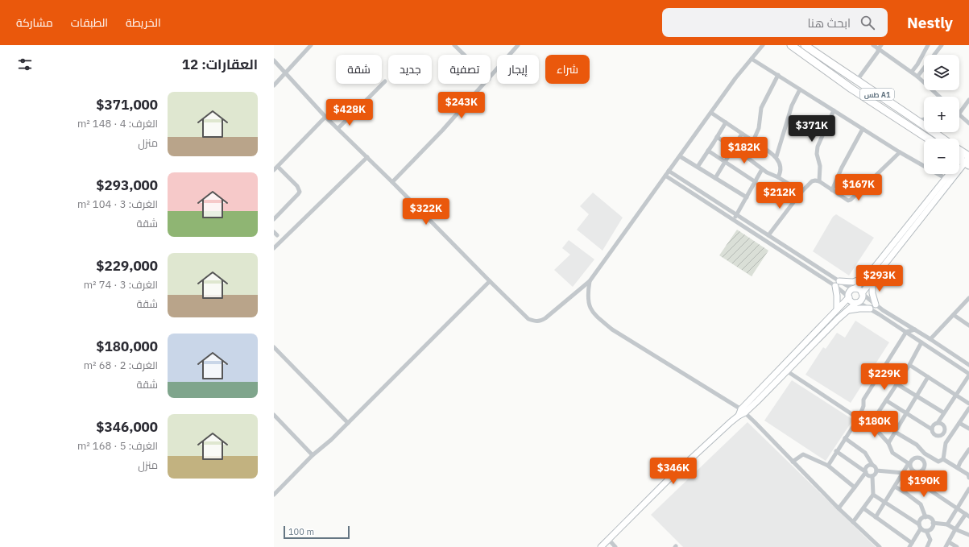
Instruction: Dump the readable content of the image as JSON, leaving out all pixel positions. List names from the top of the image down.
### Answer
{
  "streets": {
    "highway": ["طس A1"]
  },
  "scale_bar": "100 m",
  "page": {
    "header": "Nestly",
    "search": "ابحث هنا",
    "nav": ["الخريطة", "الطبقات", "مشاركة"],
    "heading": "العقارات: 12",
    "map_buttons": ["+", "−"],
    "chip": [
      "شراء",
      "إيجار",
      "تصفية",
      "جديد",
      "شقة"
    ],
    "list": [
      {
        "name": "$371,000",
        "note": "الغرف: 4 · 148 m² · منزل"
      },
      {
        "name": "$293,000",
        "note": "الغرف: 3 · 104 m² · شقة"
      },
      {
        "name": "$229,000",
        "note": "الغرف: 3 · 74 m² · شقة"
      },
      {
        "name": "$180,000",
        "note": "الغرف: 2 · 68 m² · شقة"
      },
      {
        "name": "$346,000",
        "note": "الغرف: 5 · 168 m² · منزل"
      }
    ],
    "price": [
      "$243K",
      "$428K",
      "$371K",
      "$182K",
      "$167K",
      "$212K",
      "$322K",
      "$293K",
      "$229K",
      "$180K",
      "$346K",
      "$190K"
    ],
    "scale": "100 m"
  }
}
